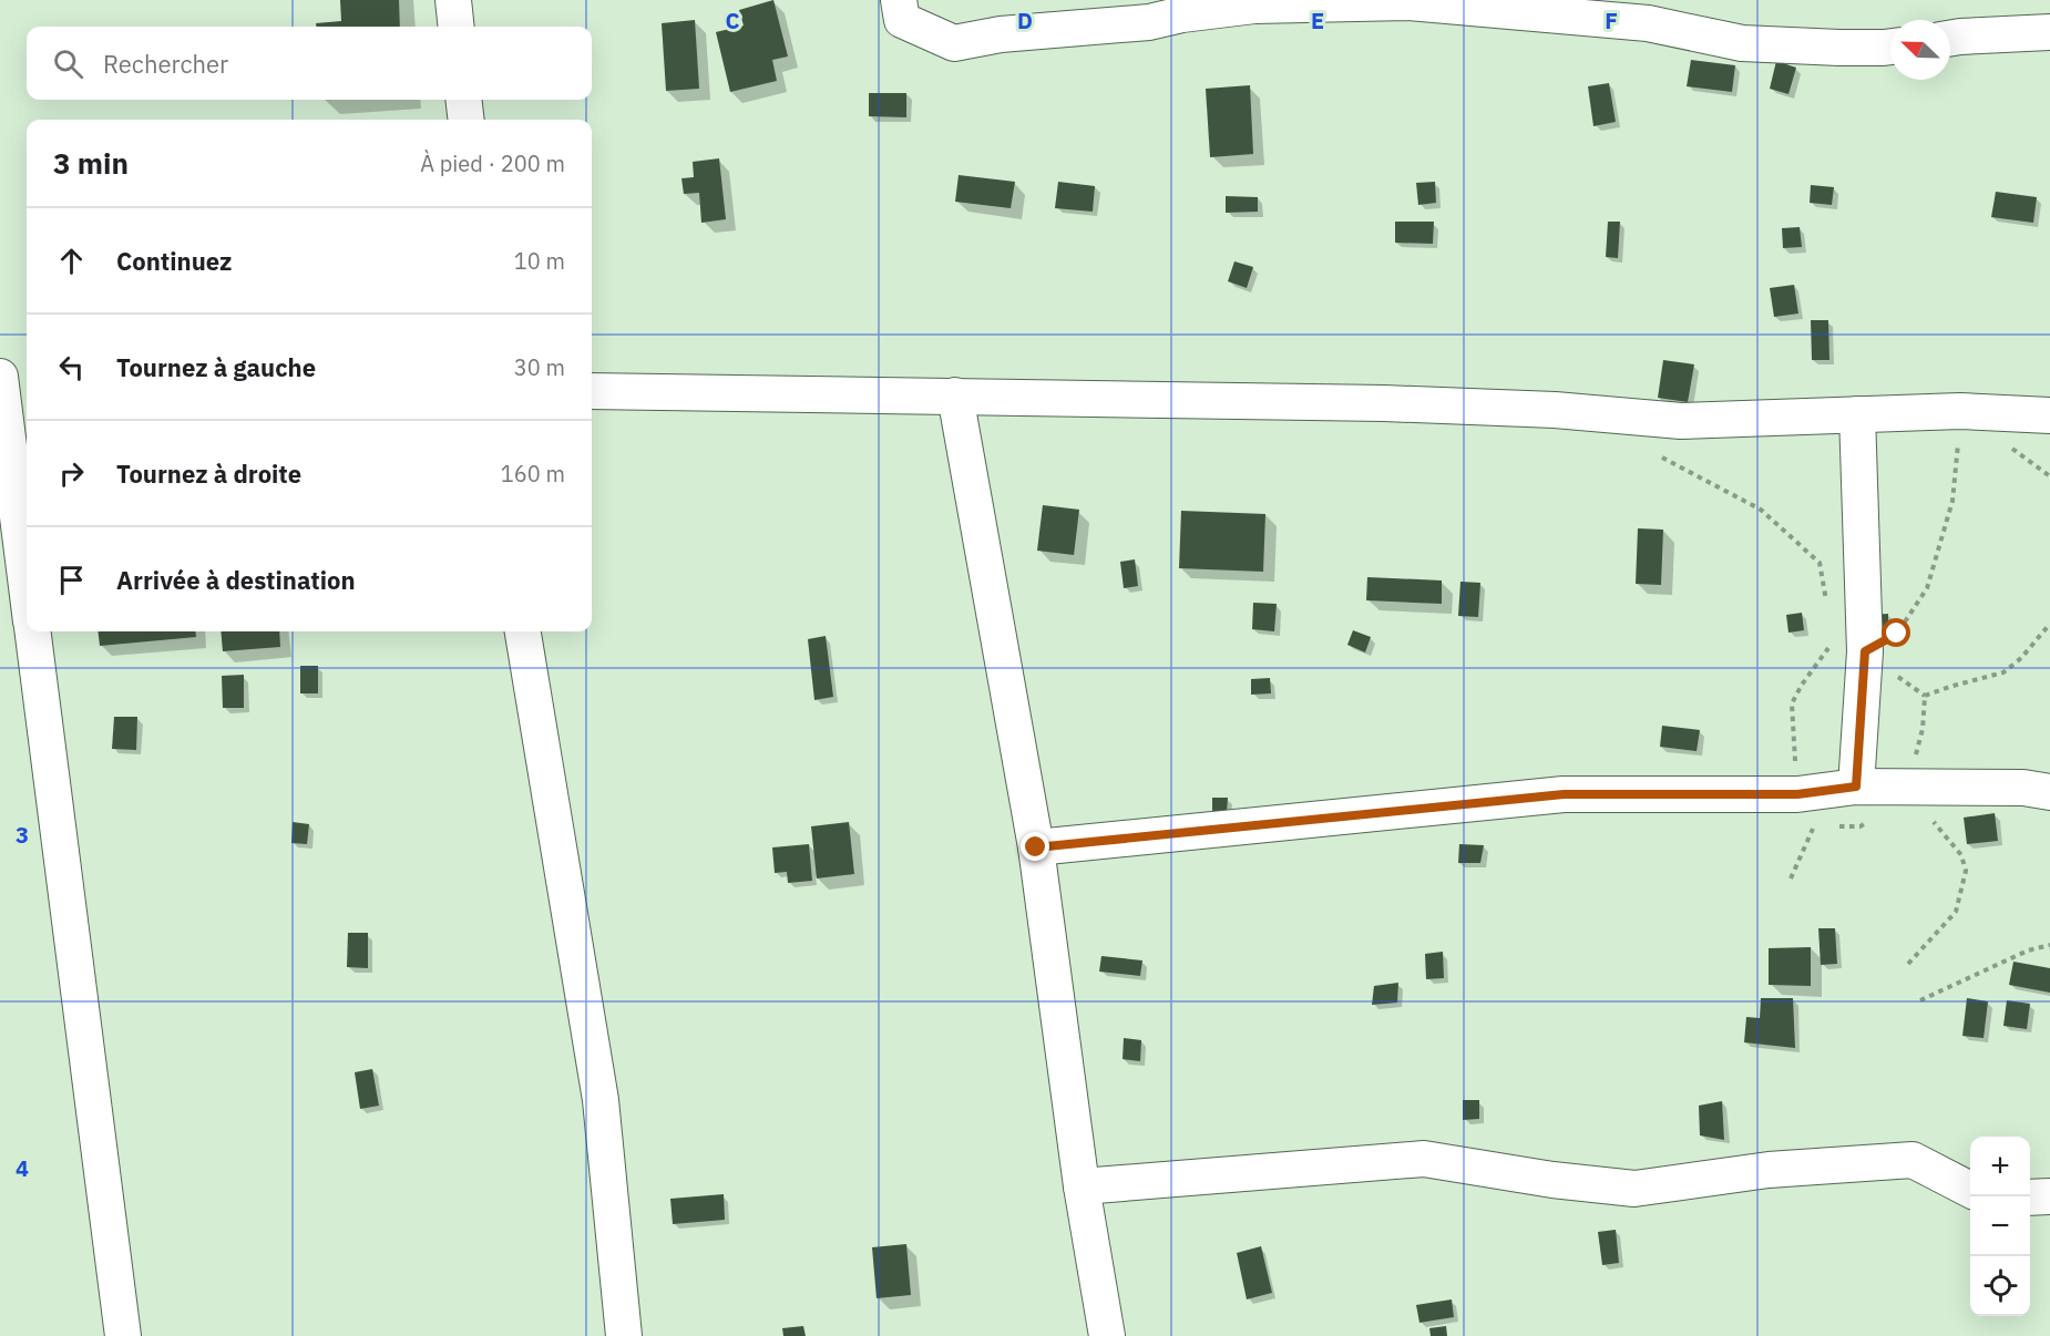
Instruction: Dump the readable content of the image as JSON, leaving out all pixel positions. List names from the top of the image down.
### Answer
{
  "north": "top left",
  "page": {
    "search": "Rechercher",
    "heading": ["3 min", "À pied · 200 m"],
    "list": [
      ["Continuez", "10 m"],
      ["Tournez à gauche", "30 m"],
      ["Tournez à droite", "160 m"],
      "Arrivée à destination"
    ],
    "map_buttons": ["+", "−"]
  },
  "grid": {
    "columns": [
      "C",
      "D",
      "E",
      "F"
    ],
    "rows": ["3", "4"]
  }
}
